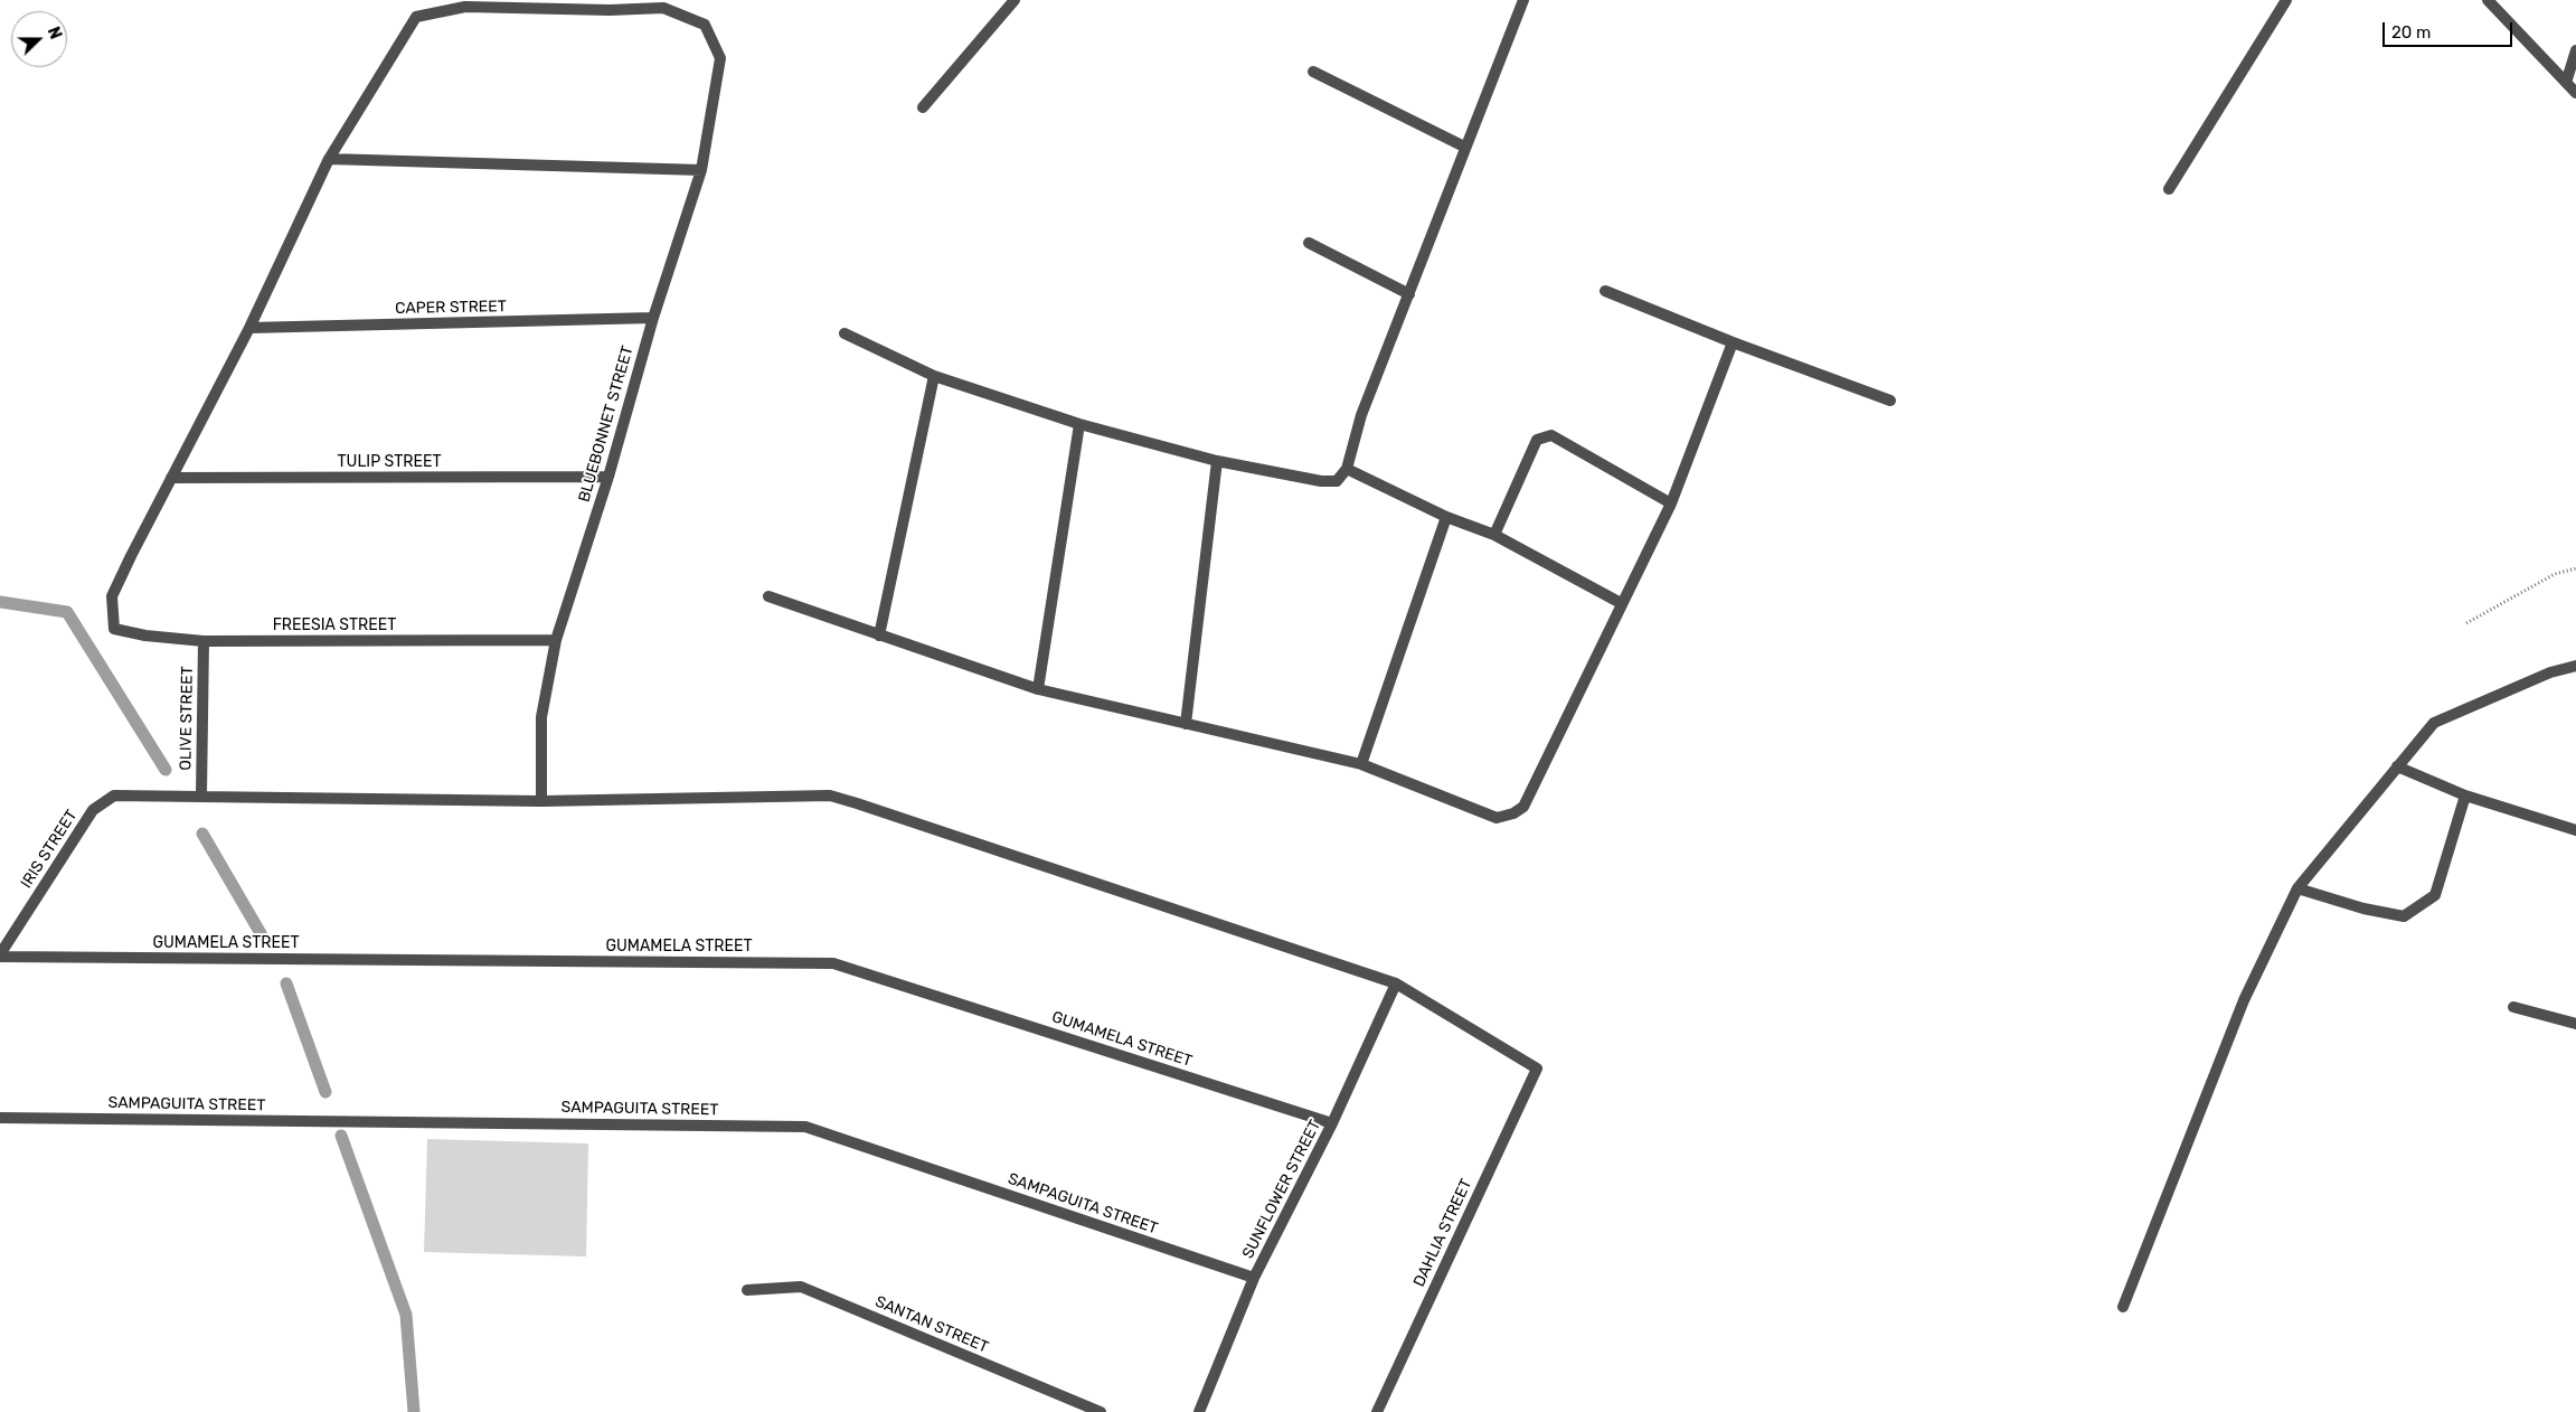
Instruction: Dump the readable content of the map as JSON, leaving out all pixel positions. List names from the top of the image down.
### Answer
{
  "streets": {
    "street": [
      "CAPER STREET",
      "BLUEBONNET STREET",
      "TULIP STREET",
      "FREESIA STREET",
      "OLIVE STREET",
      "IRIS STREET",
      "GUMAMELA STREET",
      "SAMPAGUITA STREET",
      "SUNFLOWER STREET",
      "DAHLIA STREET",
      "SANTAN STREET"
    ]
  },
  "crossings": [
    ["CAPER STREET", "BLUEBONNET STREET"],
    ["BLUEBONNET STREET", "TULIP STREET"],
    ["BLUEBONNET STREET", "FREESIA STREET"],
    ["TULIP STREET", "FREESIA STREET"],
    ["FREESIA STREET", "OLIVE STREET"],
    ["OLIVE STREET", "IRIS STREET"],
    ["IRIS STREET", "GUMAMELA STREET"],
    ["GUMAMELA STREET", "SUNFLOWER STREET"],
    ["SAMPAGUITA STREET", "SUNFLOWER STREET"],
    ["SUNFLOWER STREET", "DAHLIA STREET"]
  ],
  "scale_bar": "20 m",
  "north": "right"
}
